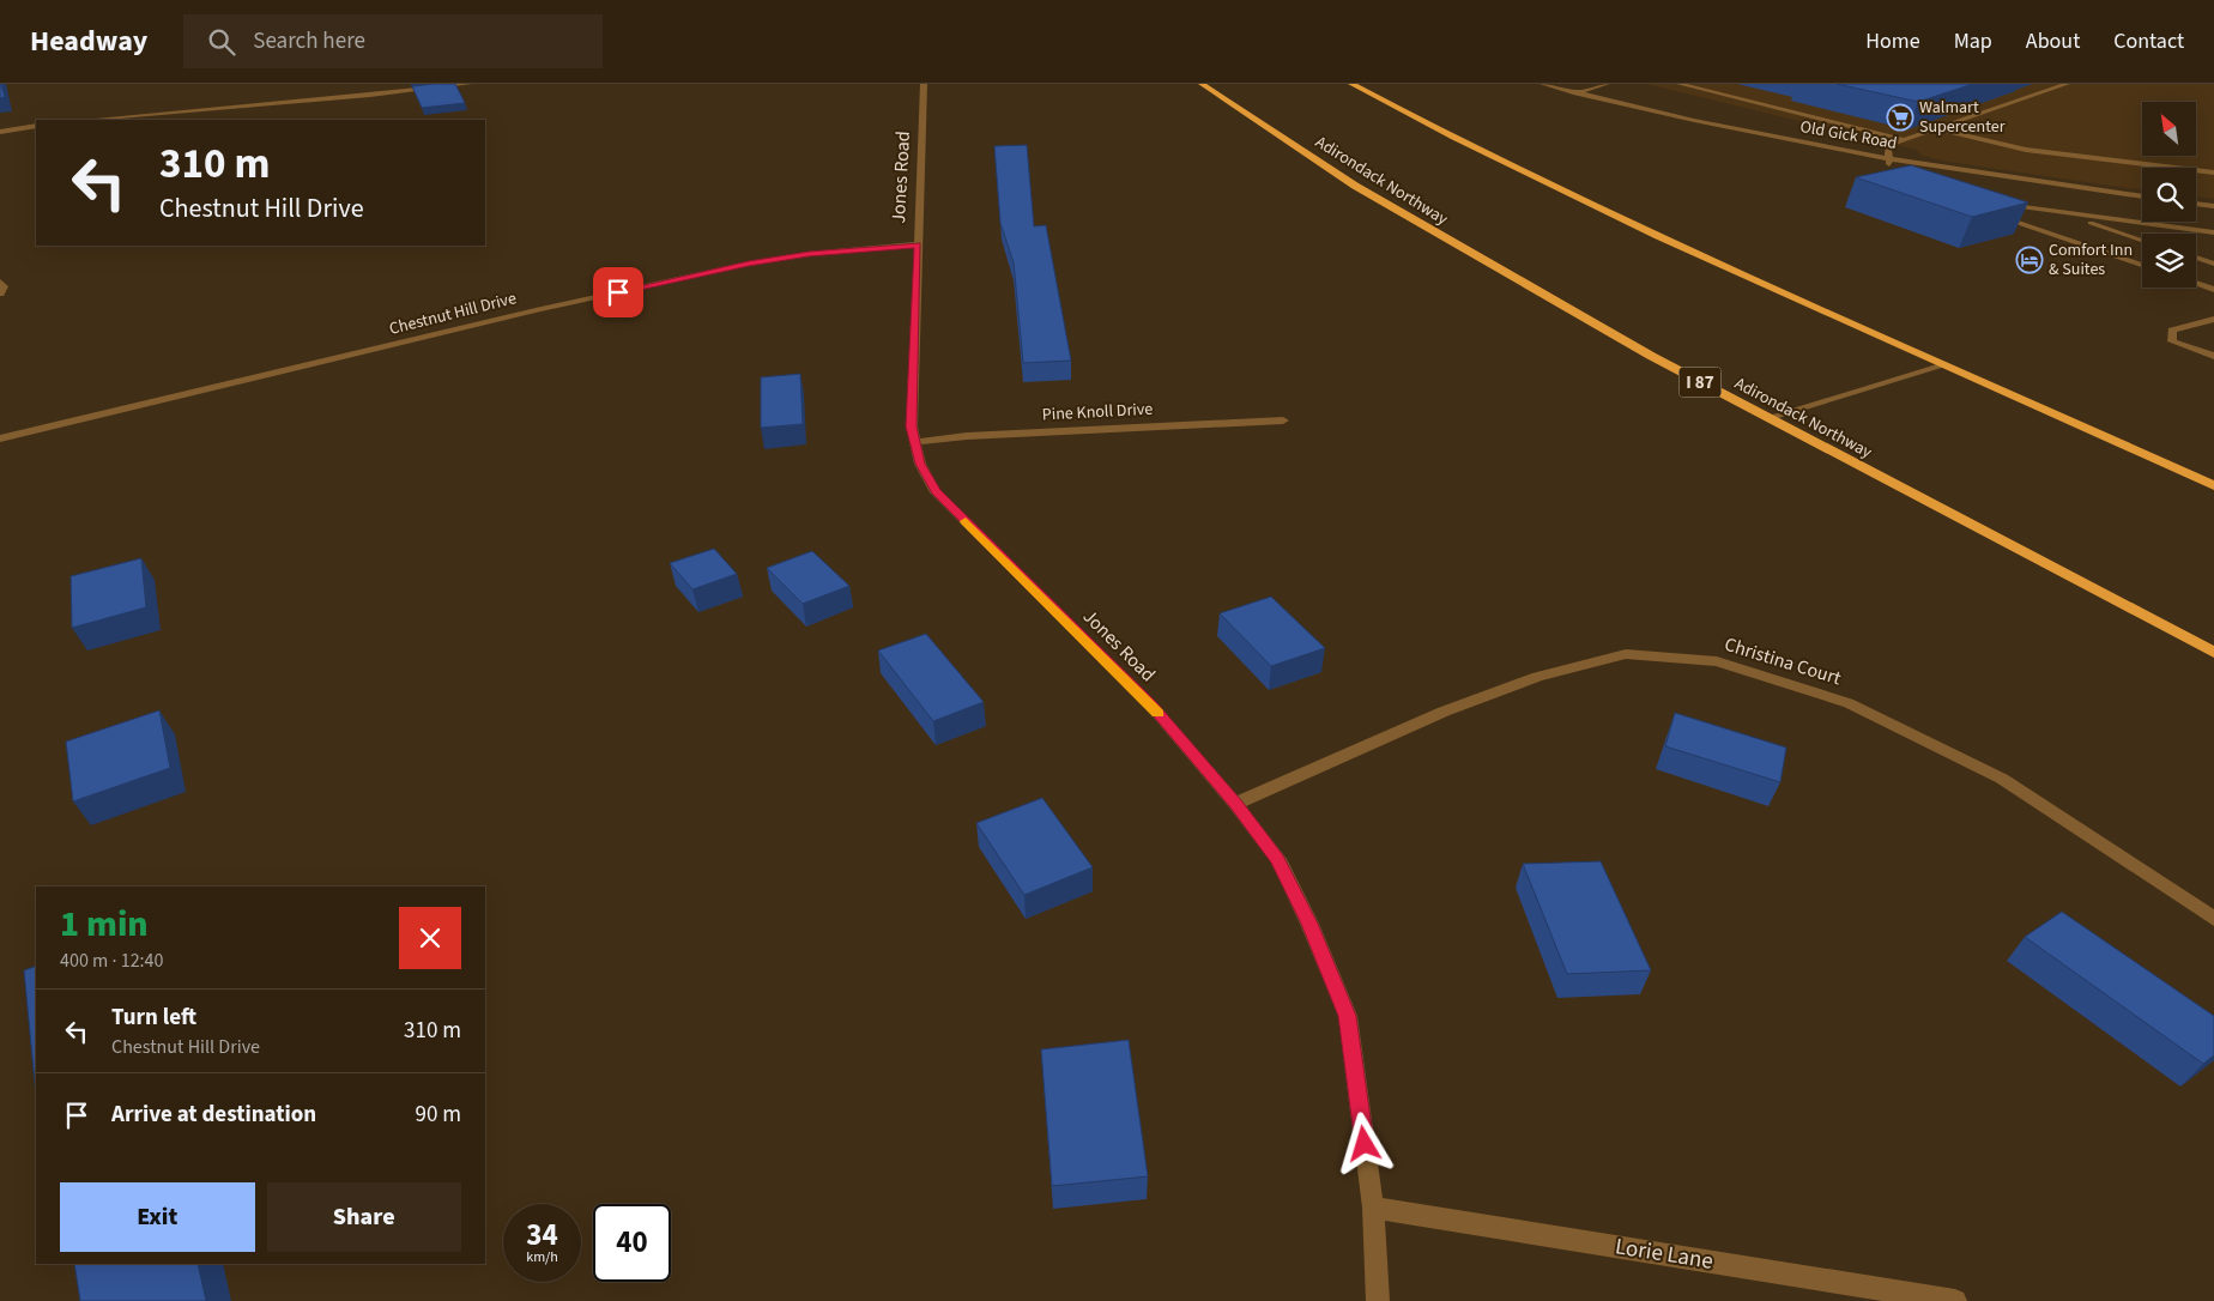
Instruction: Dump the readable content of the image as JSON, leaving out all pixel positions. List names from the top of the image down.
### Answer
{
  "streets": {
    "highway": ["Adirondack Northway", "I 87"],
    "street": [
      "Old Gick Road",
      "Jones Road",
      "Chestnut Hill Drive",
      "Pine Knoll Drive",
      "Christina Court",
      "Lorie Lane"
    ]
  },
  "crossings": [
    ["Jones Road", "Chestnut Hill Drive"],
    ["Jones Road", "Pine Knoll Drive"],
    ["Jones Road", "Christina Court"],
    ["Jones Road", "Lorie Lane"]
  ],
  "places": {
    "supermarket": ["Walmart Supercenter"],
    "hotel": ["Comfort Inn & Suites"]
  },
  "north": "top left",
  "page": {
    "header": "Headway",
    "search": "Search here",
    "nav": [
      "Home",
      "Map",
      "About",
      "Contact"
    ],
    "turn": ["310 m", "Chestnut Hill Drive"],
    "heading": ["1 min", "400 m · 12:40"],
    "list": [
      {
        "name": "Turn left",
        "note": "Chestnut Hill Drive",
        "value": "310 m"
      },
      {
        "name": "Arrive at destination",
        "value": "90 m"
      }
    ],
    "buttons": ["Exit", "Share"],
    "speed": "34 km/h",
    "limit": "40"
  }
}
